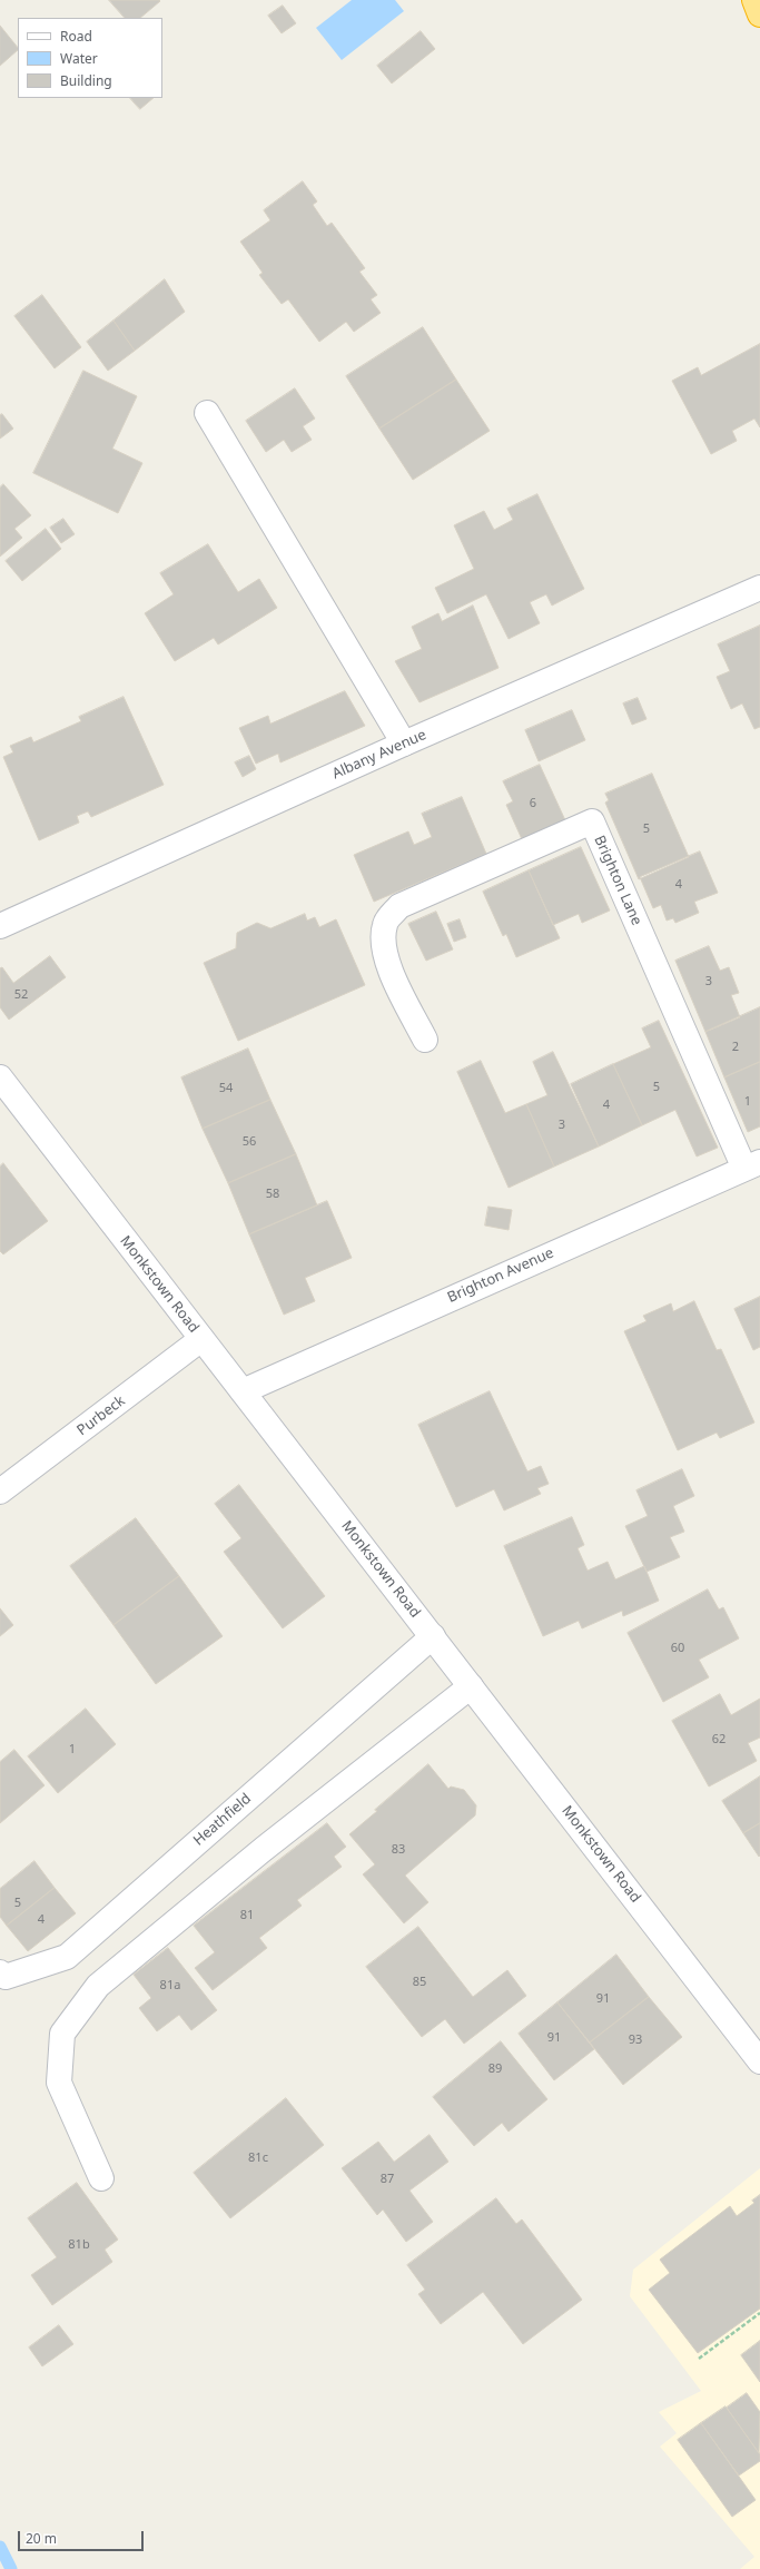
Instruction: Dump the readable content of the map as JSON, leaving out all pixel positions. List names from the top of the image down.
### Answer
{
  "streets": {
    "street": [
      "Albany Avenue",
      "Brighton Lane",
      "Brighton Avenue",
      "Monkstown Road",
      "Purbeck",
      "Heathfield"
    ]
  },
  "crossings": [
    ["Brighton Lane", "Brighton Avenue"],
    ["Brighton Avenue", "Monkstown Road"],
    ["Monkstown Road", "Purbeck"],
    ["Monkstown Road", "Heathfield"]
  ],
  "house_numbers": [
    "6",
    "5",
    "4",
    "3",
    "52",
    "2",
    "5",
    "54",
    "1",
    "4",
    "3",
    "56",
    "58",
    "60",
    "62",
    "1",
    "83",
    "5",
    "81",
    "4",
    "85",
    "81a",
    "91",
    "91",
    "93",
    "89",
    "81c",
    "87",
    "81b"
  ],
  "legend": ["Road", "Water", "Building"],
  "scale_bar": "20 m"
}
